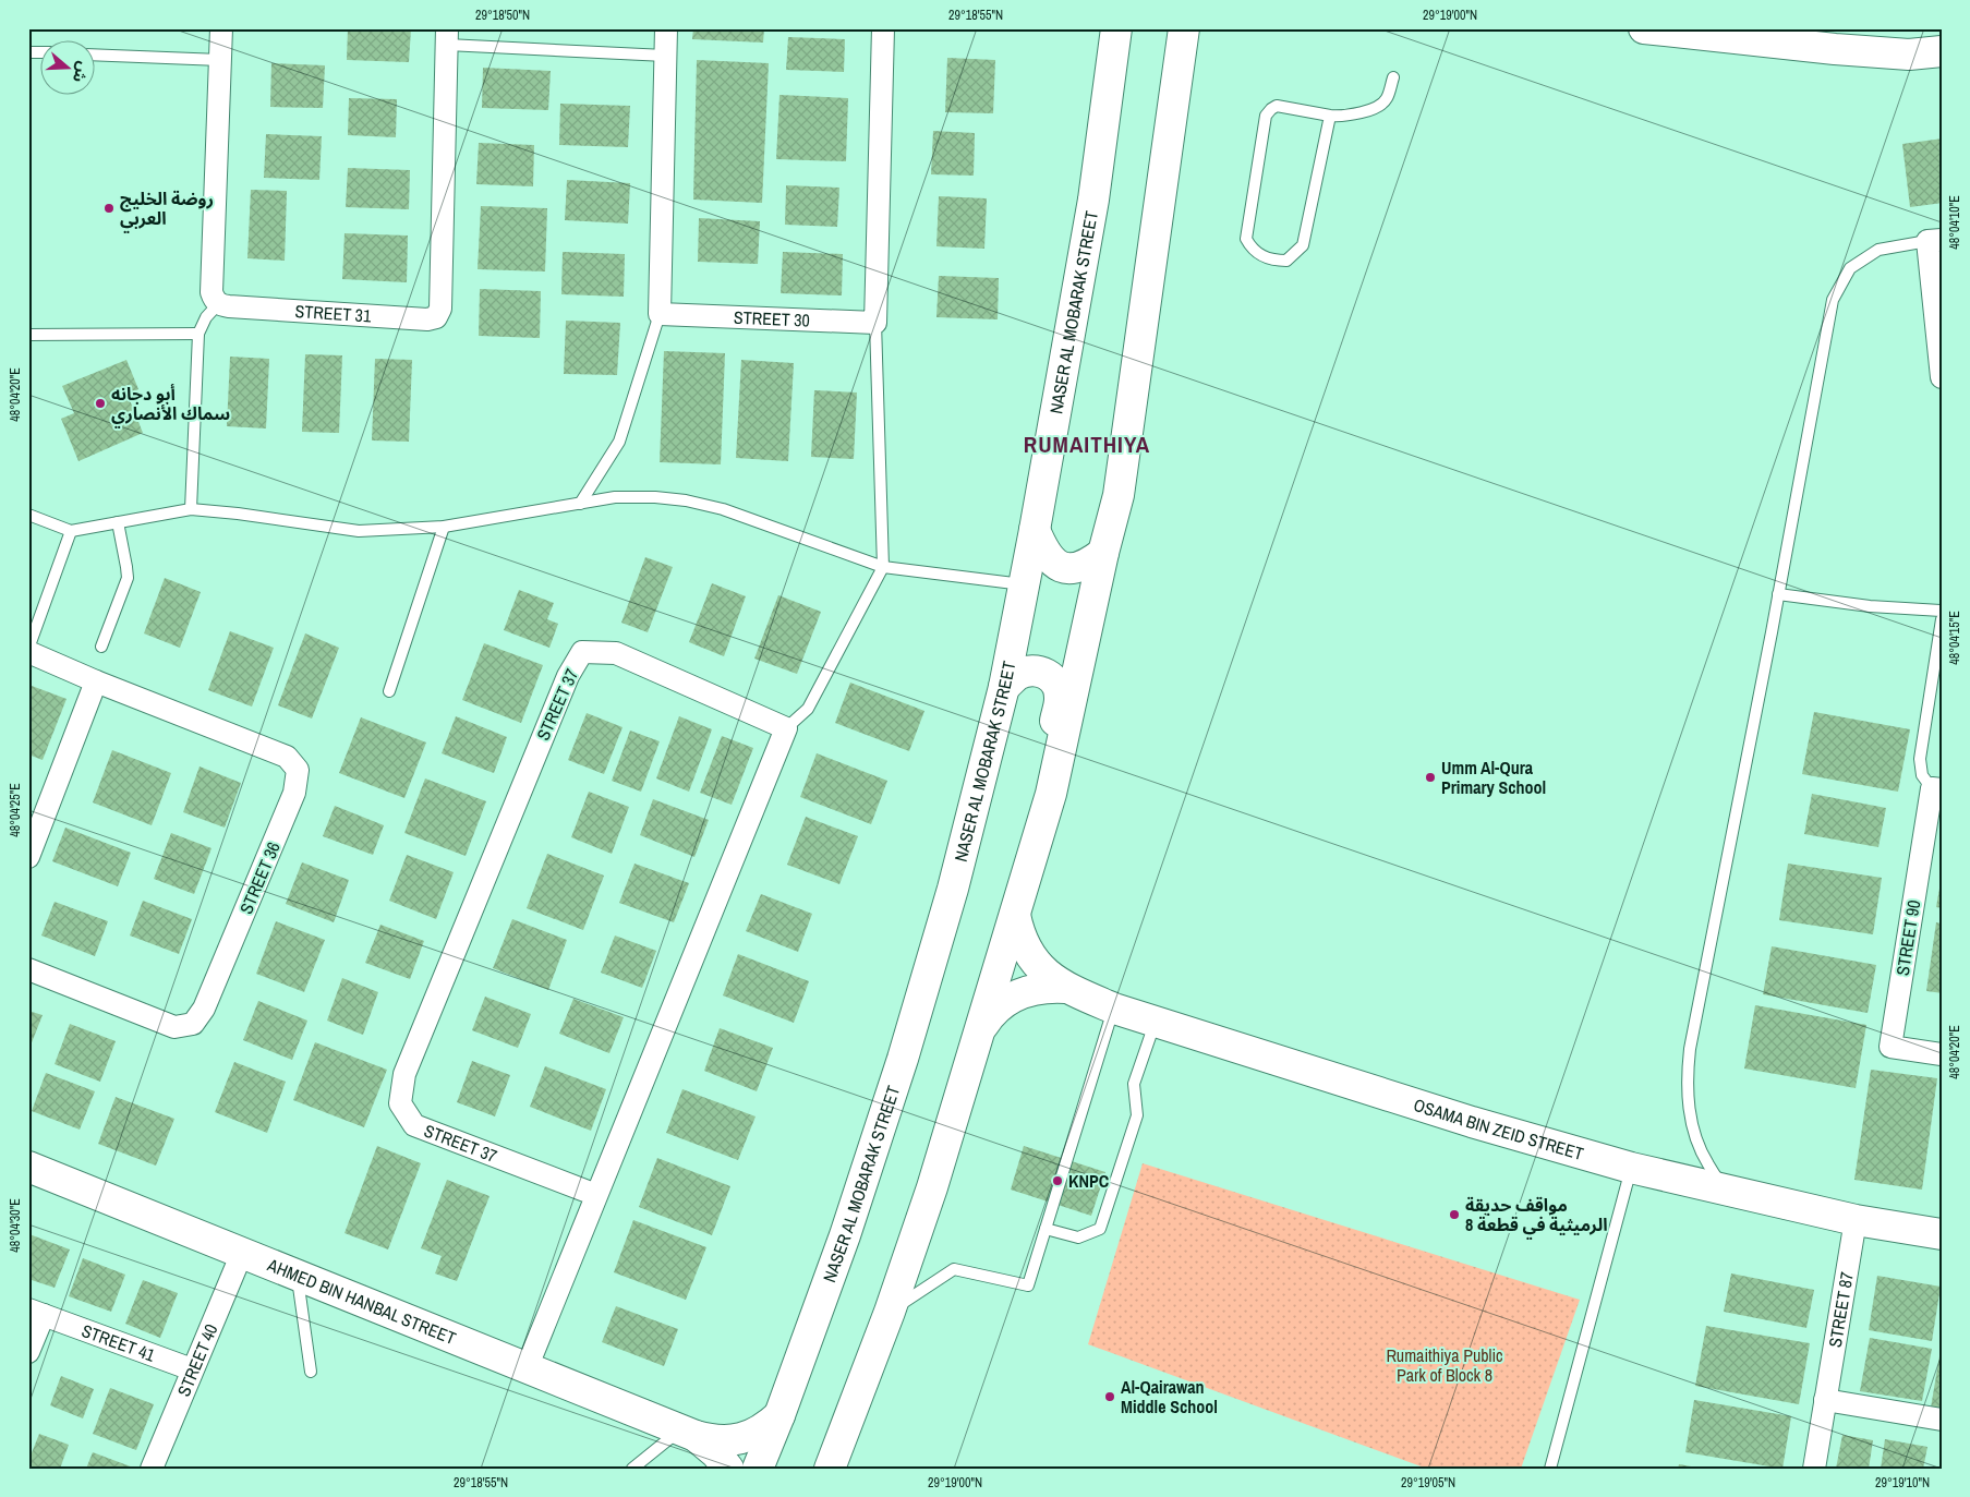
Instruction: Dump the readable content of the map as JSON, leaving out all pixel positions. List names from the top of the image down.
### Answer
{
  "streets": {
    "street": [
      "NASER AL MOBARAK STREET",
      "STREET 31",
      "STREET 30",
      "STREET 37",
      "STREET 36",
      "STREET 90",
      "OSAMA BIN ZEID STREET",
      "AHMED BIN HANBAL STREET",
      "STREET 87",
      "STREET 41",
      "STREET 40"
    ]
  },
  "crossings": [
    ["NASER AL MOBARAK STREET", "AHMED BIN HANBAL STREET"],
    ["OSAMA BIN ZEID STREET", "STREET 87"],
    ["AHMED BIN HANBAL STREET", "STREET 40"],
    ["STREET 41", "STREET 40"]
  ],
  "districts": ["RUMAITHIYA"],
  "parks": ["Rumaithiya Public Park of Block 8"],
  "places": [
    "روضة الخليج العربي",
    "أبو دجانه سماك الأنصاري",
    "Umm Al-Qura Primary School",
    "KNPC",
    "مواقف حديقة الرميثية في قطعة 8",
    "Al-Qairawan Middle School"
  ],
  "north": "right",
  "coordinates": [
    "29°18'50\"N",
    "29°18'55\"N",
    "29°19'00\"N",
    "48°04'10\"E",
    "48°04'20\"E",
    "48°04'15\"E",
    "48°04'25\"E",
    "48°04'30\"E",
    "29°19'05\"N",
    "29°19'10\"N"
  ]
}
